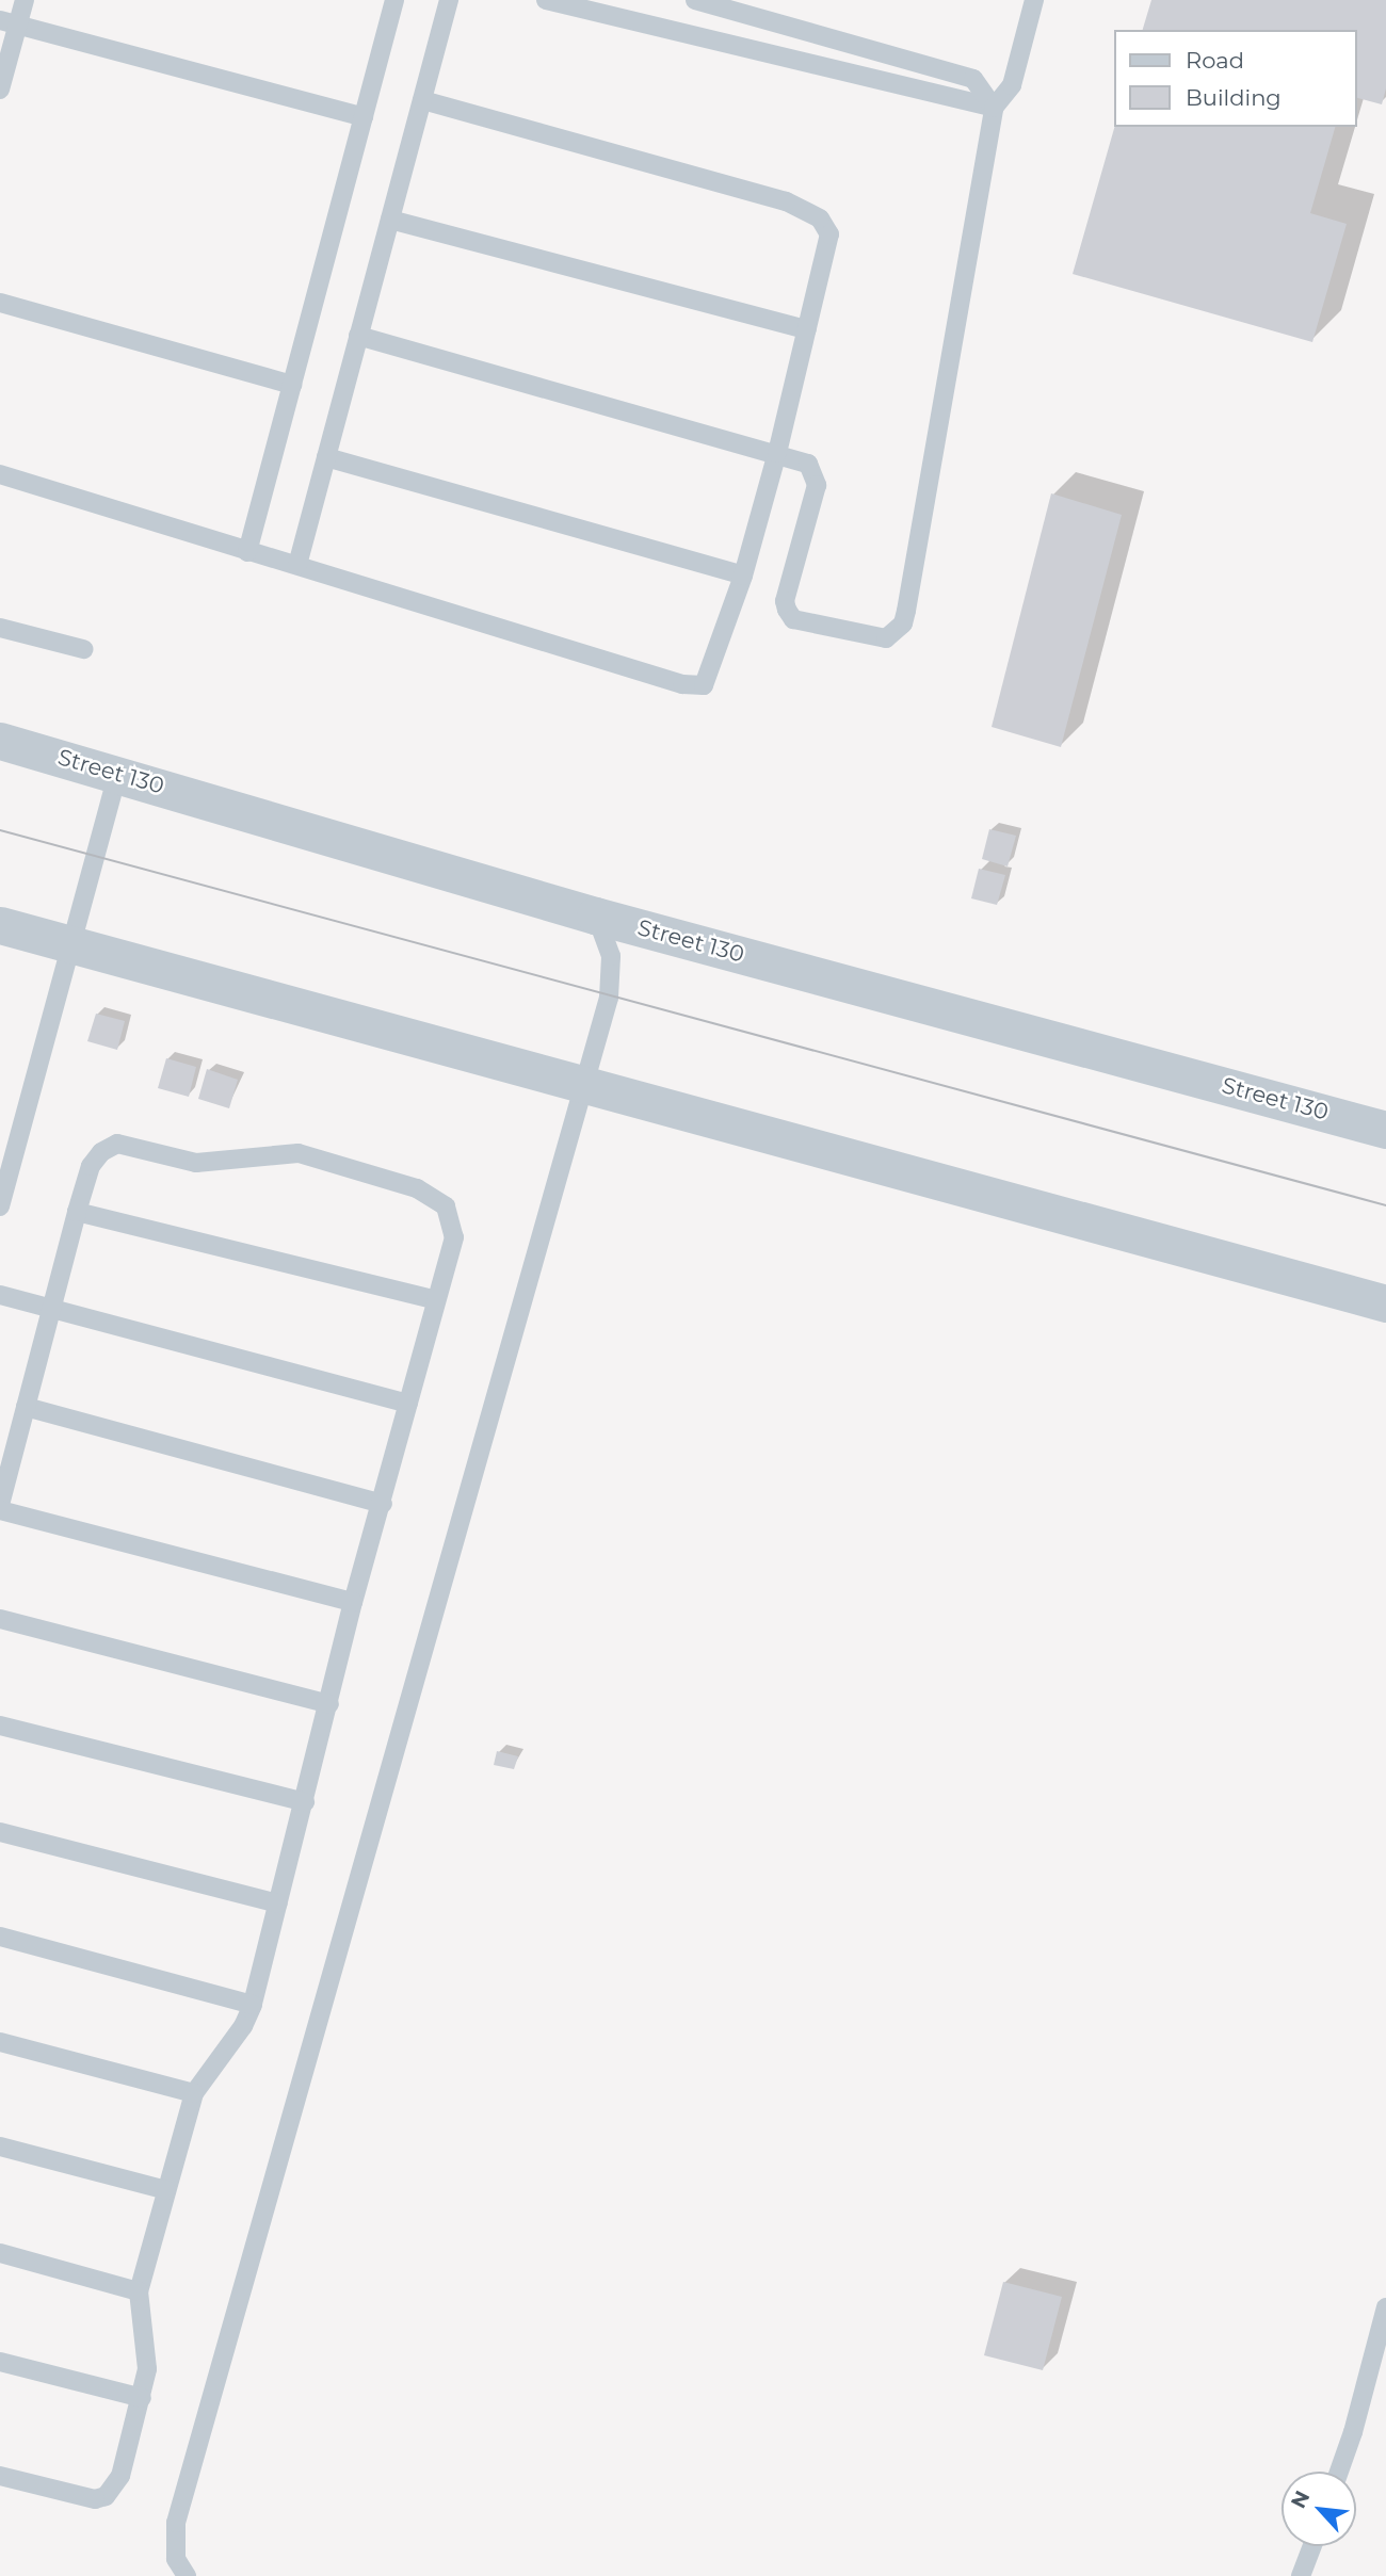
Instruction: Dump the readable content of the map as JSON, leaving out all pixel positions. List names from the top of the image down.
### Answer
{
  "streets": {
    "street": ["Street 130"]
  },
  "legend": ["Road", "Building"],
  "north": "top left"
}
